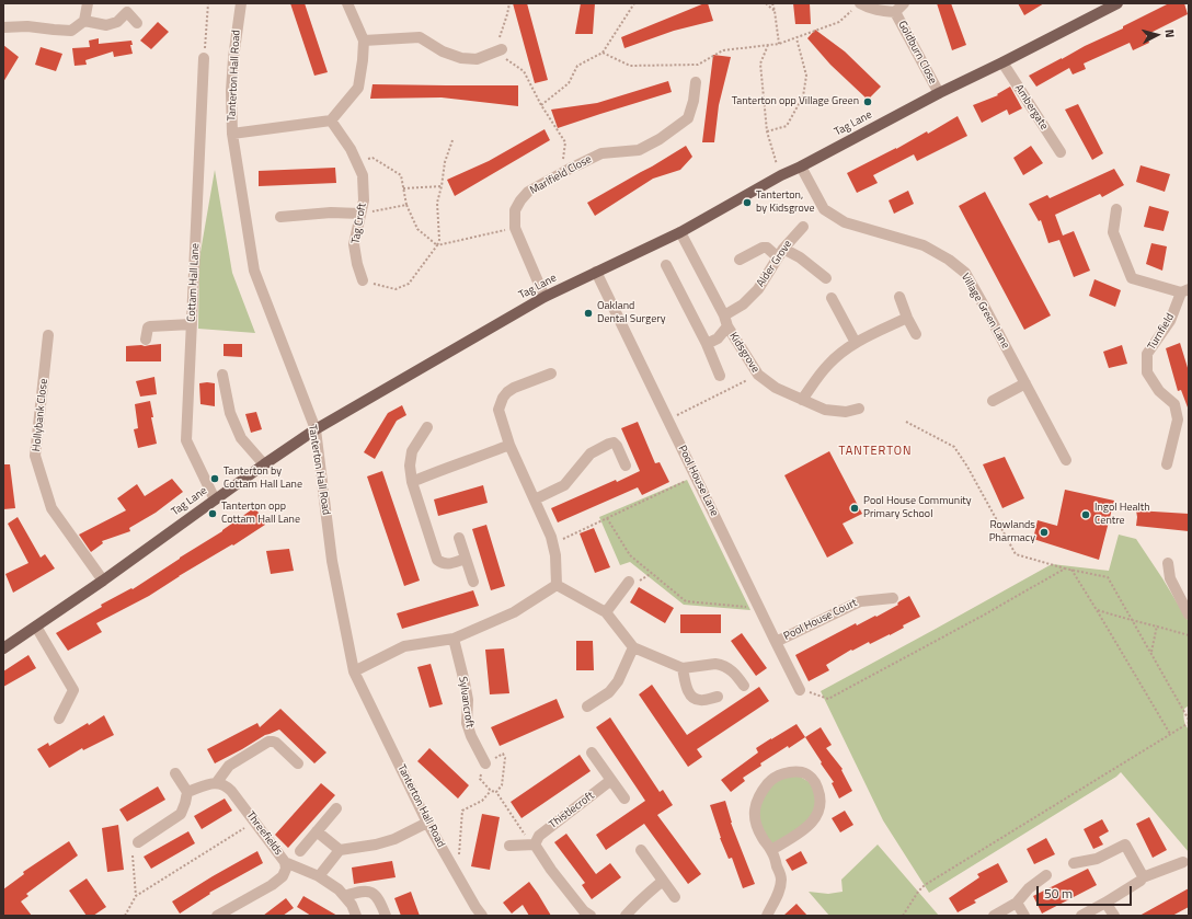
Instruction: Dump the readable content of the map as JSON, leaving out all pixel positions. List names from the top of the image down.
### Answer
{
  "streets": {
    "main road": ["Tag Lane"],
    "street": [
      "Goldburn Close",
      "Tanterton Hall Road",
      "Ambergate",
      "Marlfield Close",
      "Tag Croft",
      "Alder Grove",
      "Cottam Hall Lane",
      "Village Green Lane",
      "Turnfield",
      "Kidsgrove",
      "Hollybank Close",
      "Pool House Lane",
      "Pool House Court",
      "Sylvancroft",
      "Thistlecroft",
      "Threefields"
    ]
  },
  "crossings": [
    ["Goldburn Close", "Tag Lane"],
    ["Tanterton Hall Road", "Tag Lane"],
    ["Ambergate", "Tag Lane"],
    ["Tag Lane", "Marlfield Close"],
    ["Tag Lane", "Cottam Hall Lane"],
    ["Tag Lane", "Village Green Lane"],
    ["Tag Lane", "Kidsgrove"],
    ["Tag Lane", "Hollybank Close"],
    ["Tag Lane", "Pool House Lane"],
    ["Alder Grove", "Kidsgrove"],
    ["Pool House Lane", "Pool House Court"]
  ],
  "districts": ["TANTERTON"],
  "places": [
    "Tanterton opp Village Green",
    "Tanterton, by Kidsgrove",
    "Oakland Dental Surgery",
    "Tanterton by Cottam Hall Lane",
    "Pool House Community Primary School",
    "Tanterton opp Cottam Hall Lane",
    "Ingol Health Centre",
    "Rowlands Pharmacy"
  ],
  "scale_bar": "50 m",
  "north": "right"
}
